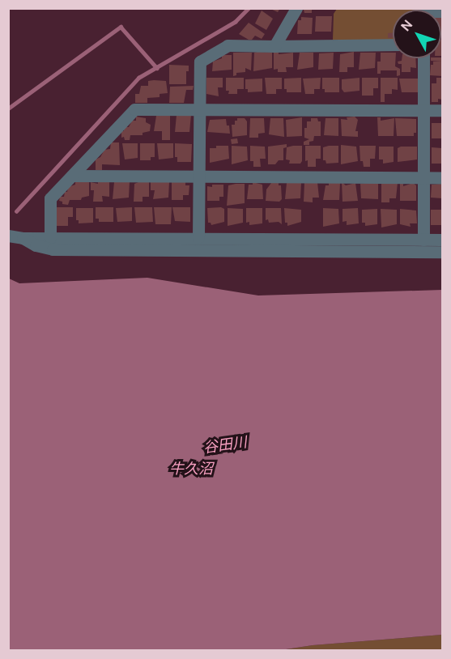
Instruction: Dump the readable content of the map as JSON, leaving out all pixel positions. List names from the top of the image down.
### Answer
{
  "water": ["谷田川", "牛久沼"],
  "north": "top left"
}
